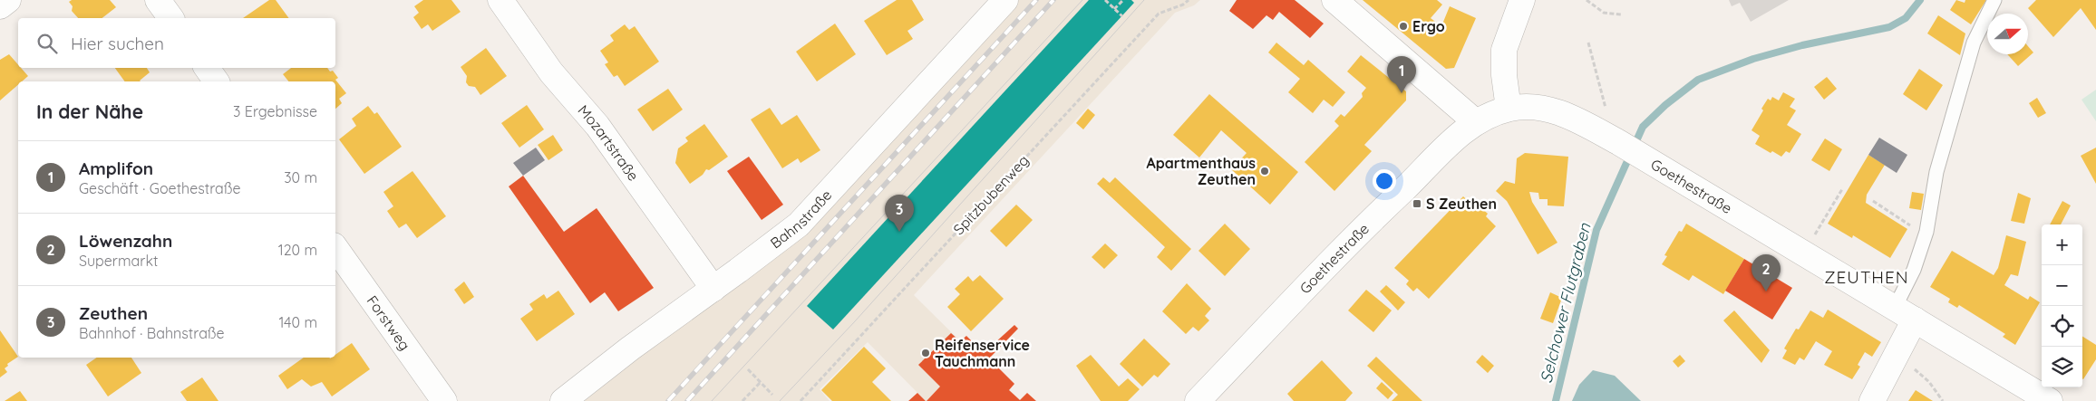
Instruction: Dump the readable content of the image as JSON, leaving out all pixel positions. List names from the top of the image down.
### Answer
{
  "streets": {
    "street": [
      "Mozartstraße",
      "Goethestraße",
      "Bahnstraße",
      "Forstweg"
    ],
    "path": ["Spitzbubenweg"]
  },
  "crossings": [
    ["Mozartstraße", "Bahnstraße"]
  ],
  "districts": ["ZEUTHEN"],
  "water": ["Selchower Flutgraben"],
  "places": {
    "other": ["Ergo", "Apartmenthaus Zeuthen", "Reifenservice Tauchmann"],
    "transit": ["S Zeuthen"]
  },
  "north": "right",
  "page": {
    "search": "Hier suchen",
    "pins": ["1", "3", "2"],
    "heading": ["In der Nähe", "3 Ergebnisse"],
    "list": [
      {
        "mark": "1",
        "name": "Amplifon",
        "note": "Geschäft · Goethestraße",
        "value": "30 m"
      },
      {
        "mark": "2",
        "name": "Löwenzahn",
        "note": "Supermarkt",
        "value": "120 m"
      },
      {
        "mark": "3",
        "name": "Zeuthen",
        "note": "Bahnhof · Bahnstraße",
        "value": "140 m"
      }
    ],
    "map_buttons": ["+", "−"]
  }
}
